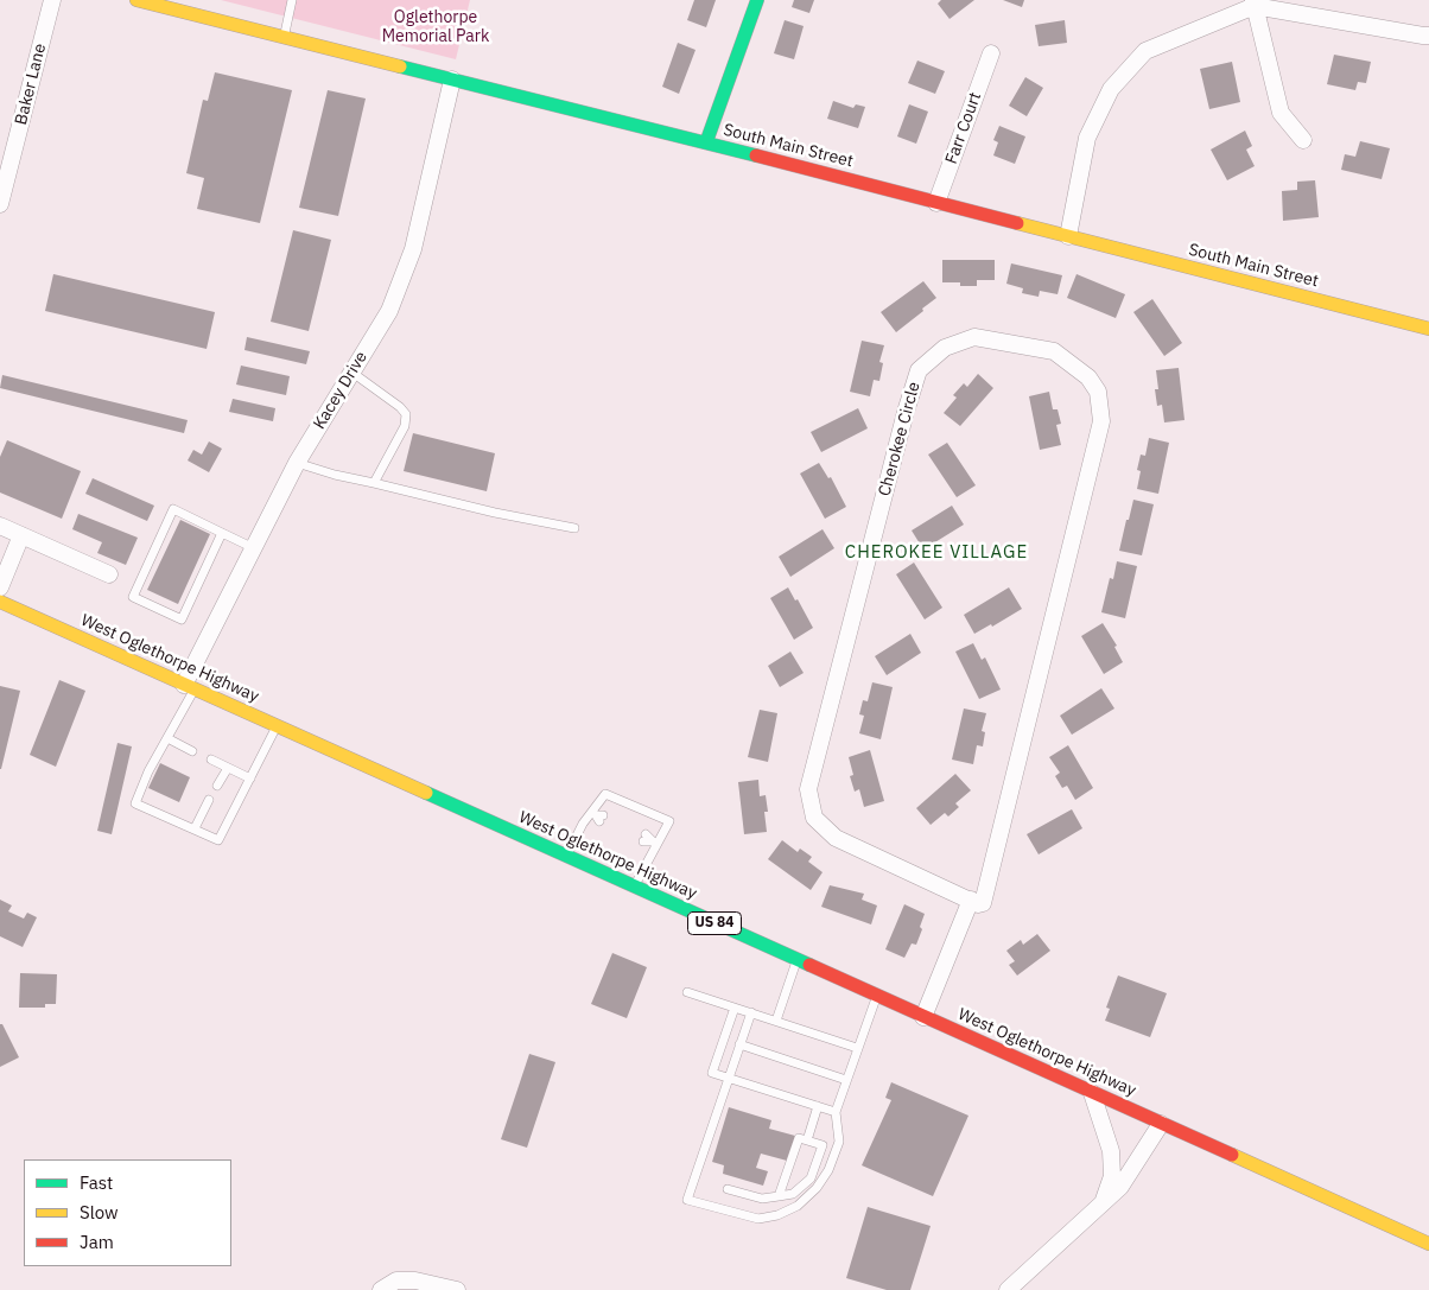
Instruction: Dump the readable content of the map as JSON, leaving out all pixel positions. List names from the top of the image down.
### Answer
{
  "streets": {
    "main road": ["South Main Street", "West Oglethorpe Highway", "US 84"],
    "street": [
      "Baker Lane",
      "Farr Court",
      "Kacey Drive",
      "Cherokee Circle"
    ]
  },
  "crossings": [
    ["Farr Court", "South Main Street"],
    ["South Main Street", "Kacey Drive"],
    ["Kacey Drive", "West Oglethorpe Highway"]
  ],
  "districts": ["CHEROKEE VILLAGE"],
  "parks": ["Oglethorpe Memorial Park"],
  "legend": ["Fast", "Slow", "Jam"]
}
